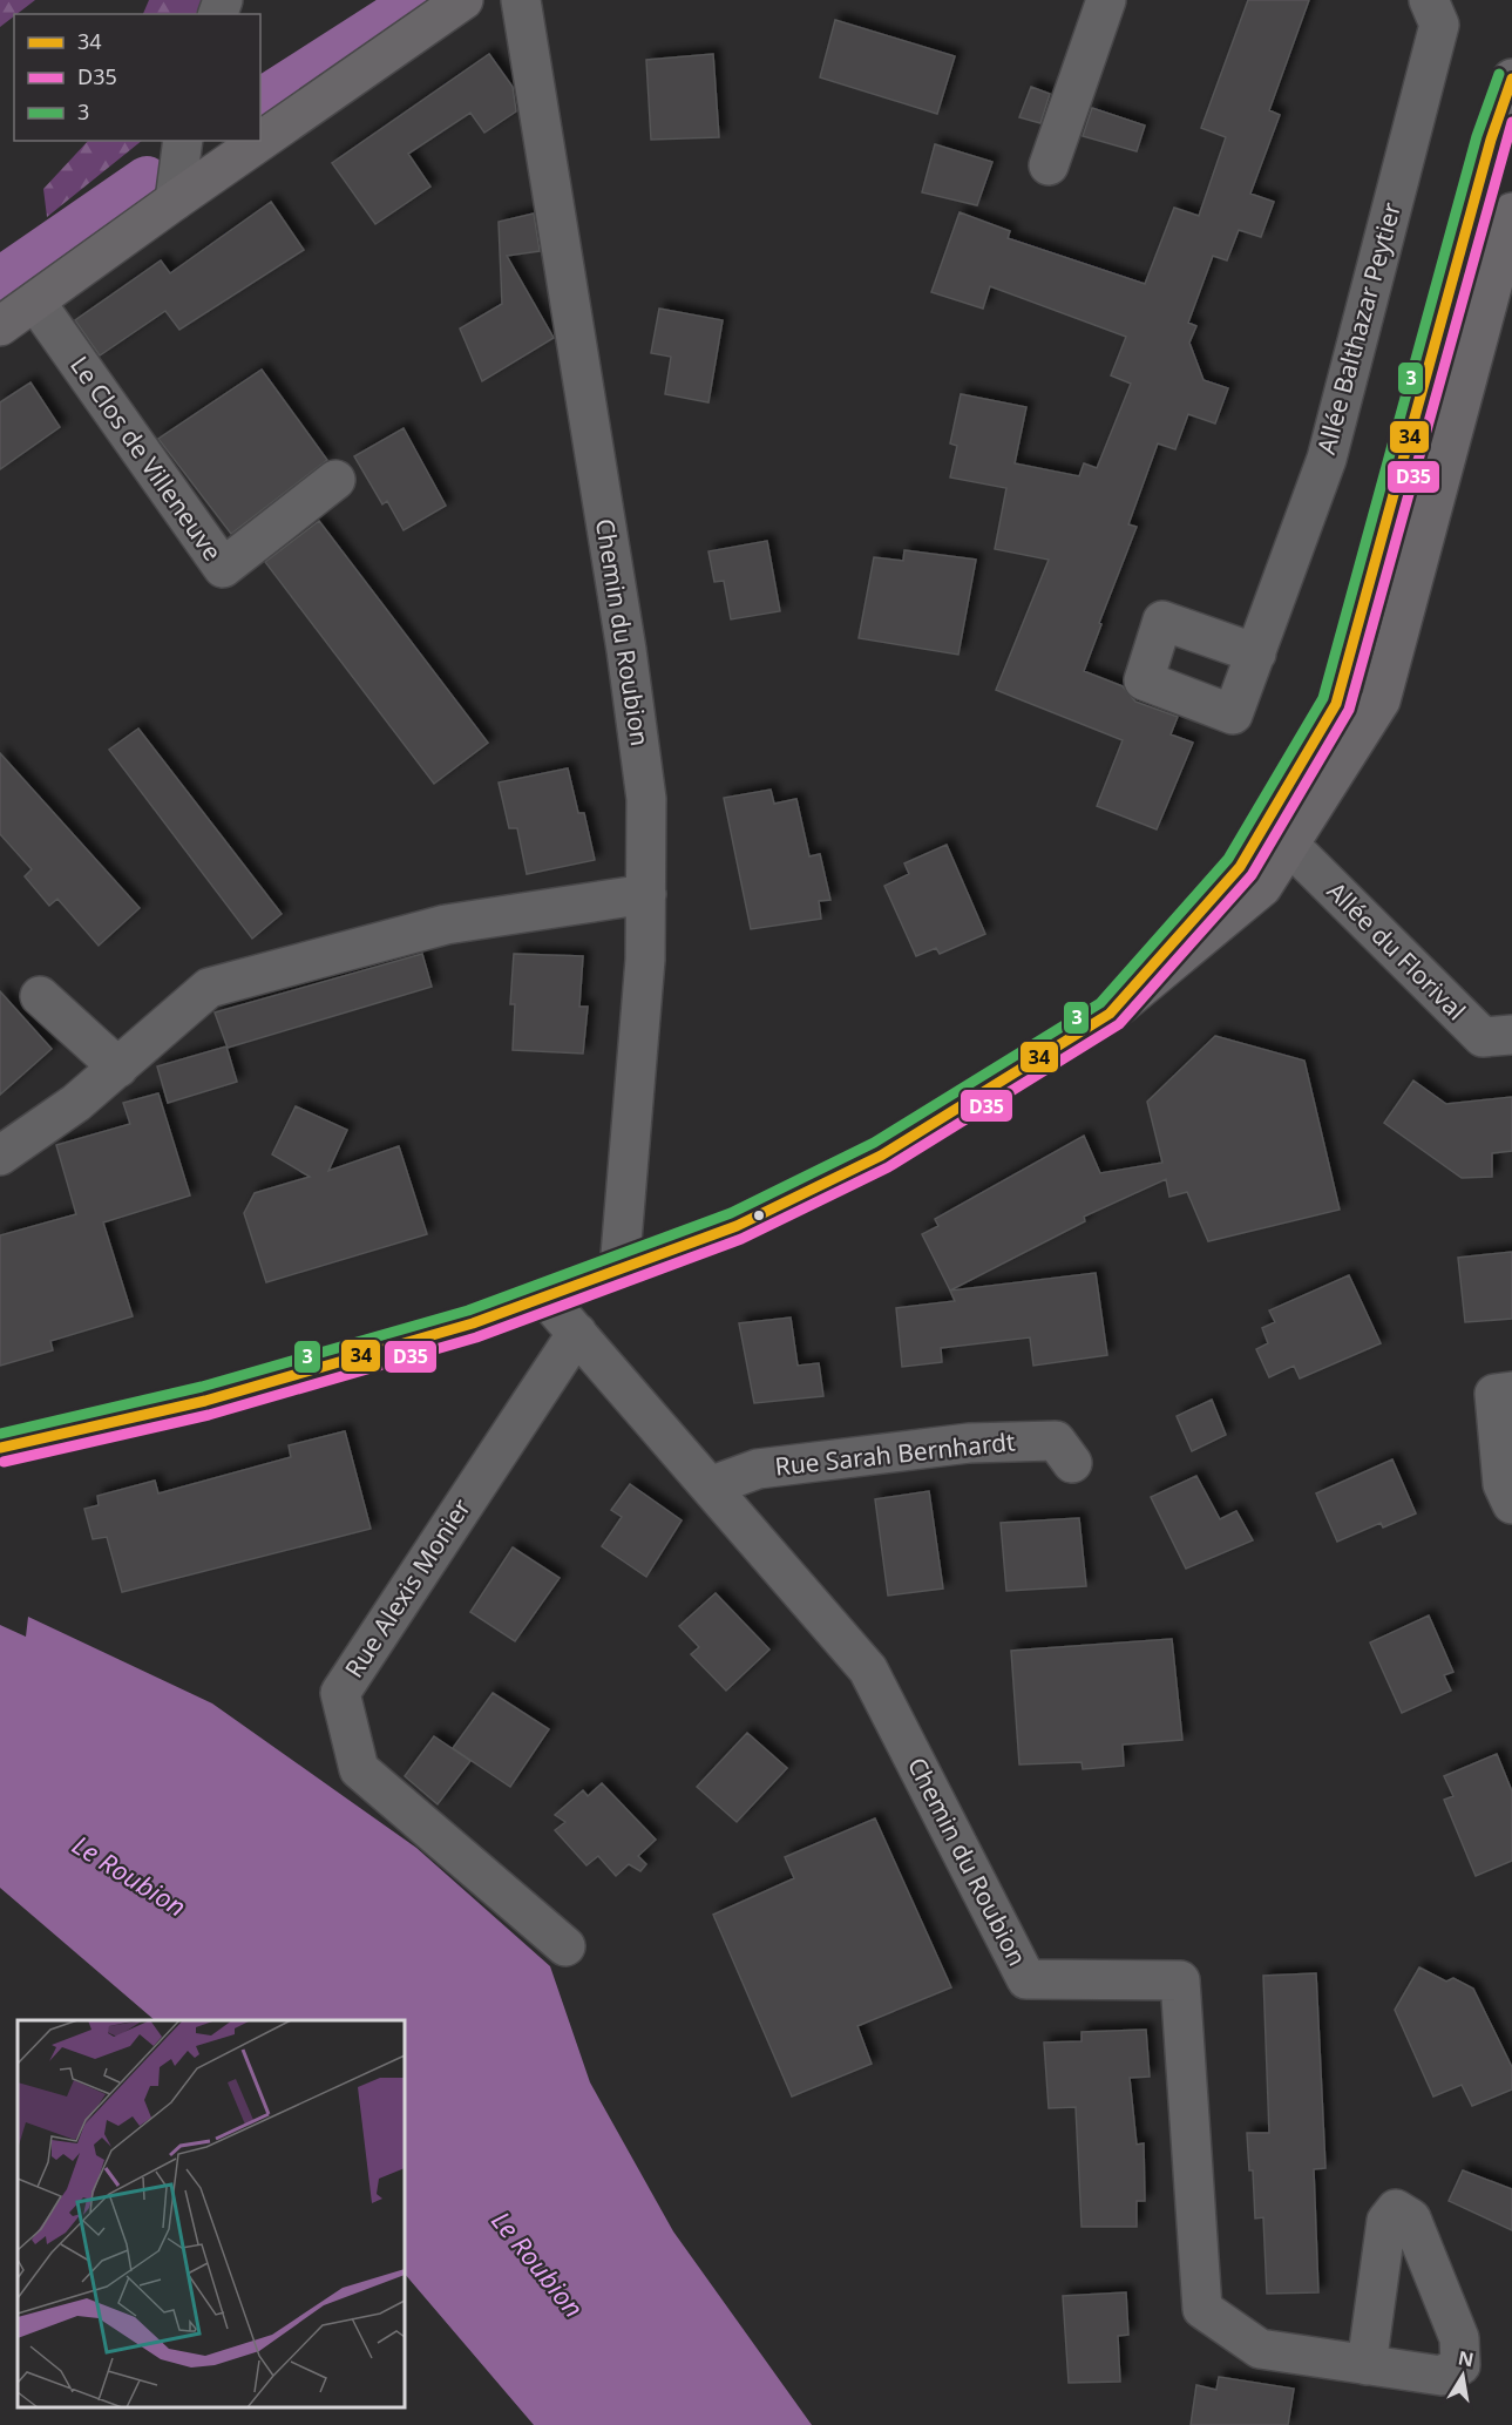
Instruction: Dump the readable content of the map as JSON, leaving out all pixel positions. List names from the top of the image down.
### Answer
{
  "streets": {
    "street": [
      "Allée Balthazar Peytier",
      "Le Clos de Villeneuve",
      "Chemin du Roubion",
      "Allée du Florival",
      "Rue Sarah Bernhardt",
      "Rue Alexis Monier"
    ]
  },
  "crossings": [
    ["Chemin du Roubion", "Rue Sarah Bernhardt"],
    ["Chemin du Roubion", "Rue Alexis Monier"]
  ],
  "water": ["Le Roubion"],
  "lines": ["transit line 3", "transit line 34", "transit line D35"],
  "legend": ["34", "D35", "3"],
  "north": "top"
}
